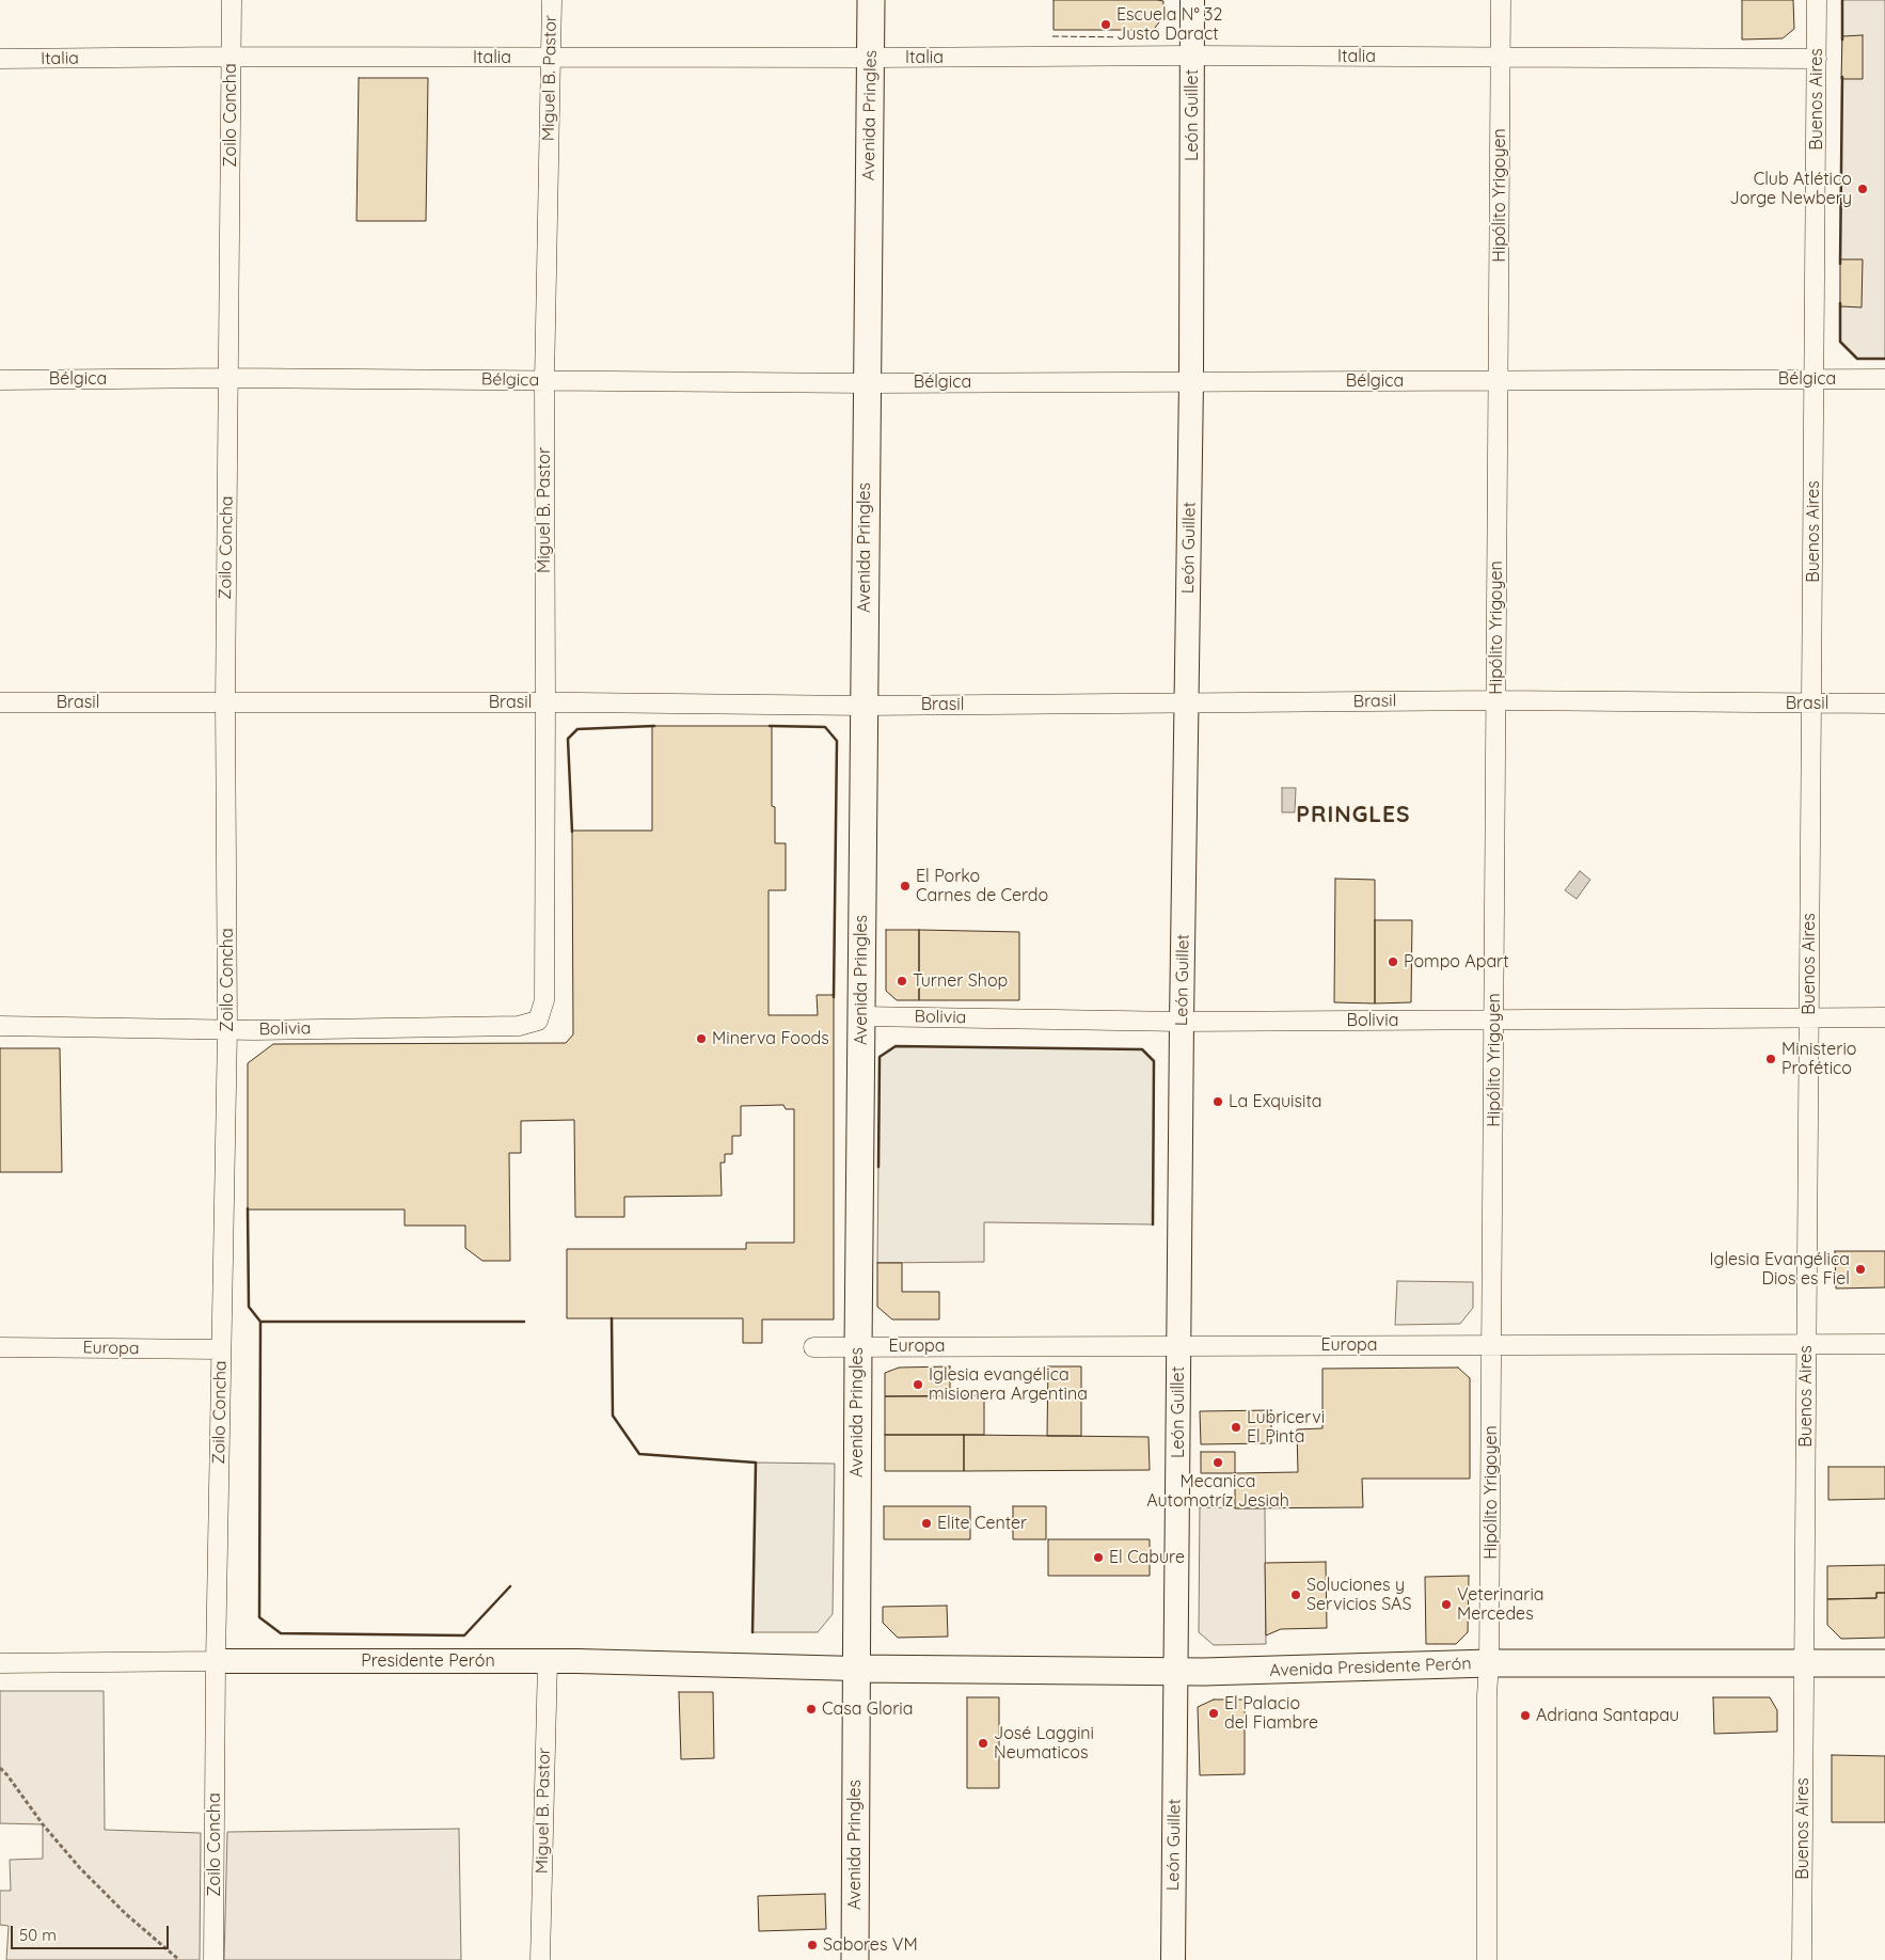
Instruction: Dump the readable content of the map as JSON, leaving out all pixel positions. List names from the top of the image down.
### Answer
{
  "streets": {
    "main road": ["Avenida Pringles", "Avenida Presidente Perón"],
    "street": [
      "Italia",
      "Miguel B. Pastor",
      "Buenos Aires",
      "Zoilo Concha",
      "León Guillet",
      "Hipólito Yrigoyen",
      "Bélgica",
      "Brasil",
      "Bolivia",
      "Europa",
      "Presidente Perón"
    ]
  },
  "crossings": [
    ["Italia", "Miguel B. Pastor"],
    ["Italia", "Buenos Aires"],
    ["Italia", "Zoilo Concha"],
    ["Italia", "Avenida Pringles"],
    ["Italia", "León Guillet"],
    ["Italia", "Hipólito Yrigoyen"],
    ["Miguel B. Pastor", "Bélgica"],
    ["Miguel B. Pastor", "Brasil"],
    ["Miguel B. Pastor", "Bolivia"],
    ["Miguel B. Pastor", "Presidente Perón"],
    ["Buenos Aires", "Bélgica"],
    ["Buenos Aires", "Brasil"],
    ["Buenos Aires", "Bolivia"],
    ["Buenos Aires", "Europa"],
    ["Buenos Aires", "Avenida Presidente Perón"],
    ["Zoilo Concha", "Bélgica"],
    ["Zoilo Concha", "Brasil"],
    ["Zoilo Concha", "Bolivia"],
    ["Zoilo Concha", "Europa"],
    ["Zoilo Concha", "Presidente Perón"],
    ["Avenida Pringles", "Bélgica"],
    ["Avenida Pringles", "Brasil"],
    ["Avenida Pringles", "Bolivia"],
    ["Avenida Pringles", "Europa"],
    ["Avenida Pringles", "Presidente Perón"],
    ["Avenida Pringles", "Avenida Presidente Perón"],
    ["León Guillet", "Bélgica"],
    ["León Guillet", "Brasil"],
    ["León Guillet", "Bolivia"],
    ["León Guillet", "Europa"],
    ["León Guillet", "Avenida Presidente Perón"],
    ["Hipólito Yrigoyen", "Bélgica"],
    ["Hipólito Yrigoyen", "Brasil"],
    ["Hipólito Yrigoyen", "Bolivia"],
    ["Hipólito Yrigoyen", "Europa"],
    ["Hipólito Yrigoyen", "Avenida Presidente Perón"],
    ["Presidente Perón", "Avenida Presidente Perón"]
  ],
  "districts": ["PRINGLES"],
  "places": [
    "Escuela N° 32 Justo Daract",
    "Club Atlético Jorge Newbery",
    "El Porko Carnes de Cerdo",
    "Pompo Apart",
    "Turner Shop",
    "Minerva Foods",
    "Ministerio Profético",
    "La Exquisita",
    "Iglesia Evangélica Dios es Fiel",
    "Iglesia evangélica misionera Argentina",
    "Lubricervi El Pinta",
    "Mecanica Automotríz Jesiah",
    "Elite Center",
    "El Cabure",
    "Soluciones y Servicios SAS",
    "Veterinaria Mercedes",
    "Casa Gloria",
    "El Palacio del Fiambre",
    "Adriana Santapau",
    "José Laggini Neumaticos",
    "Sabores VM"
  ],
  "scale_bar": "50 m"
}
